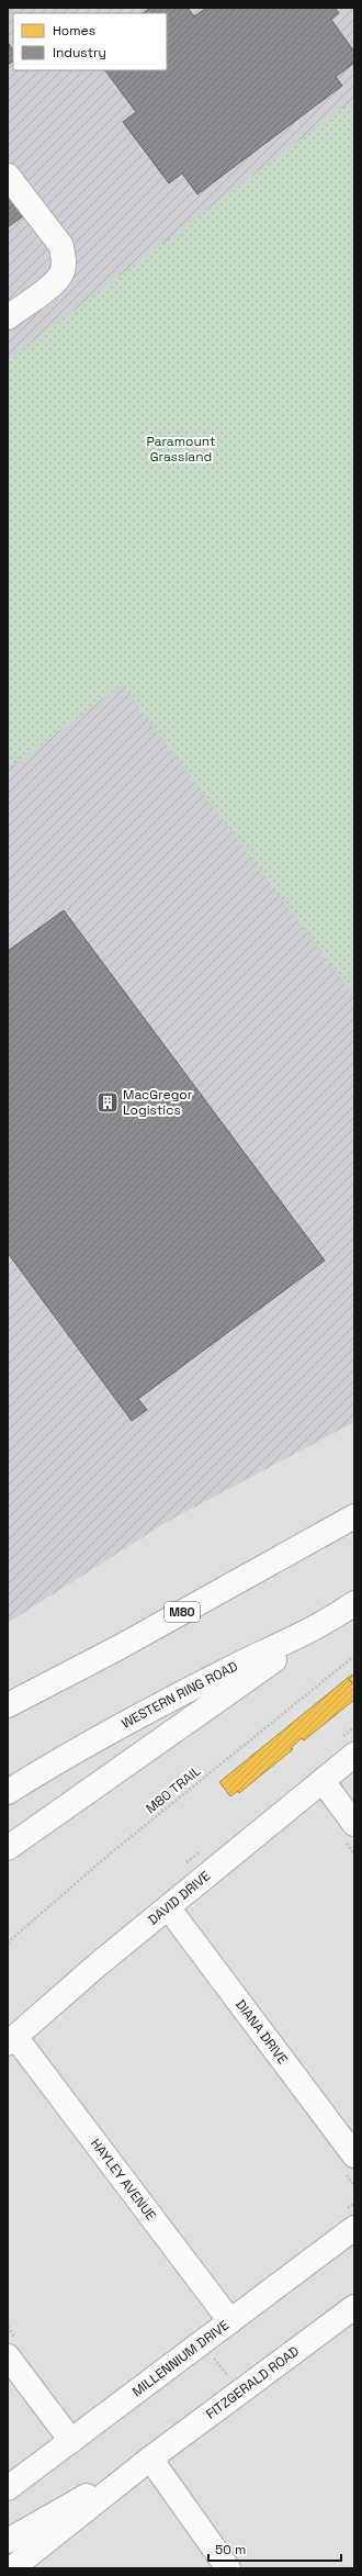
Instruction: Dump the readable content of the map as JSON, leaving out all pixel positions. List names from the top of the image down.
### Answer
{
  "streets": {
    "main road": [
      "M80",
      "WESTERN RING ROAD",
      "DAVID DRIVE",
      "DIANA DRIVE",
      "HAYLEY AVENUE",
      "MILLENNIUM DRIVE",
      "FITZGERALD ROAD"
    ],
    "path": ["M80 TRAIL"]
  },
  "crossings": [
    ["DAVID DRIVE", "DIANA DRIVE"],
    ["DAVID DRIVE", "HAYLEY AVENUE"],
    ["HAYLEY AVENUE", "MILLENNIUM DRIVE"]
  ],
  "parks": ["Paramount Grassland"],
  "places": {
    "building": ["MacGregor Logistics"]
  },
  "legend": ["Homes", "Industry"],
  "scale_bar": "50 m"
}
